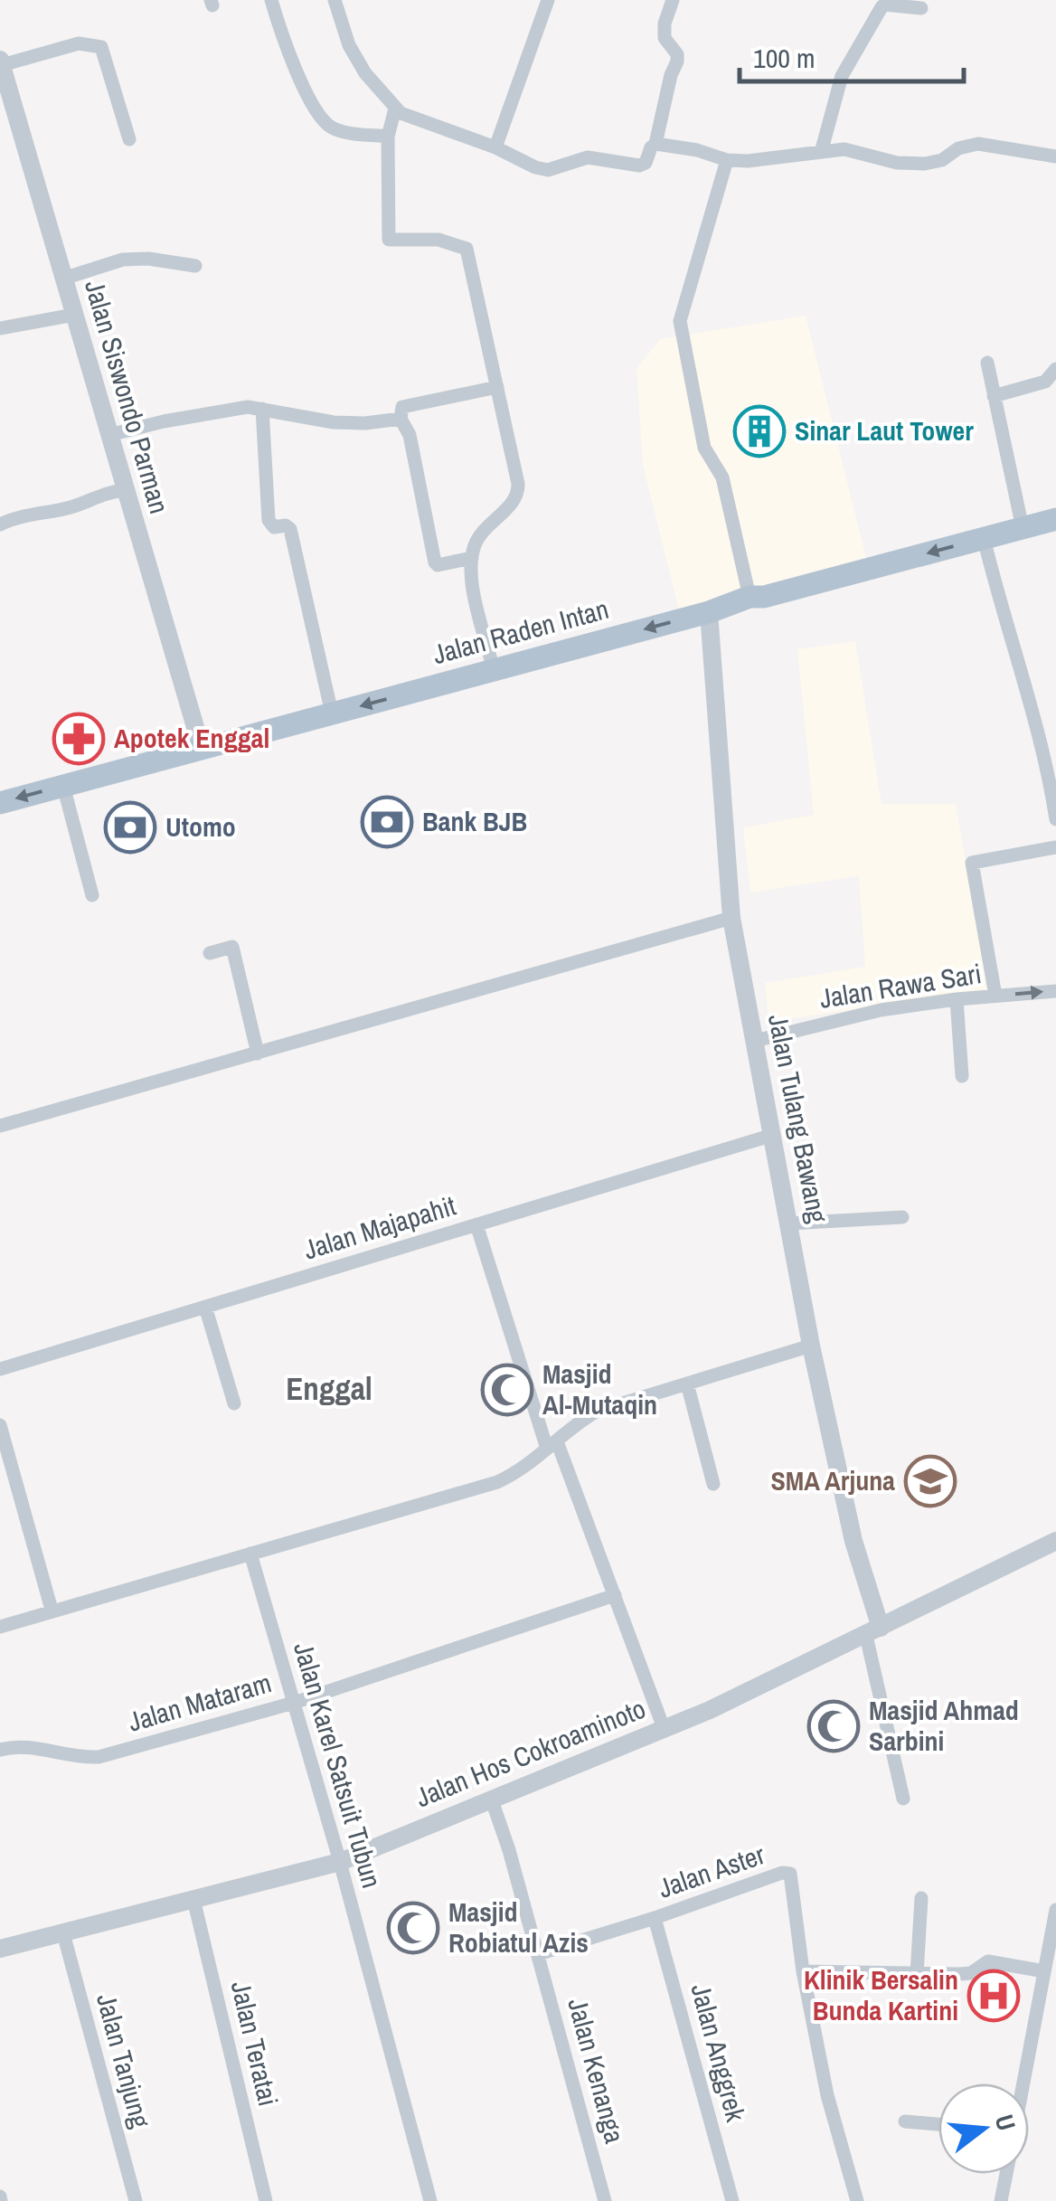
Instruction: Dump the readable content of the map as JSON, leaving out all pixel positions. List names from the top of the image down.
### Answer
{
  "streets": {
    "main road": ["Jalan Raden Intan"],
    "street": [
      "Jalan Siswondo Parman",
      "Jalan Rawa Sari",
      "Jalan Tulang Bawang",
      "Jalan Majapahit",
      "Jalan Mataram",
      "Jalan Hos Cokroaminoto",
      "Jalan Karel Satsuit Tubun",
      "Jalan Aster",
      "Jalan Teratai",
      "Jalan Anggrek",
      "Jalan Tanjung",
      "Jalan Kenanga"
    ]
  },
  "crossings": [
    ["Jalan Siswondo Parman", "Jalan Raden Intan"],
    ["Jalan Raden Intan", "Jalan Tulang Bawang"],
    ["Jalan Rawa Sari", "Jalan Tulang Bawang"],
    ["Jalan Tulang Bawang", "Jalan Majapahit"],
    ["Jalan Tulang Bawang", "Jalan Hos Cokroaminoto"],
    ["Jalan Mataram", "Jalan Karel Satsuit Tubun"],
    ["Jalan Hos Cokroaminoto", "Jalan Karel Satsuit Tubun"],
    ["Jalan Hos Cokroaminoto", "Jalan Teratai"],
    ["Jalan Hos Cokroaminoto", "Jalan Tanjung"],
    ["Jalan Hos Cokroaminoto", "Jalan Kenanga"],
    ["Jalan Aster", "Jalan Anggrek"],
    ["Jalan Aster", "Jalan Kenanga"]
  ],
  "one_way": ["Jalan Raden Intan"],
  "districts": ["Enggal"],
  "places": {
    "building": ["Sinar Laut Tower"],
    "pharmacy": ["Apotek Enggal"],
    "bank": ["Bank BJB", "Utomo"],
    "mosque": ["Masjid Al-Mutaqin", "Masjid Ahmad Sarbini", "Masjid Robiatul Azis"],
    "school or university": ["SMA Arjuna"],
    "hospital": ["Klinik Bersalin Bunda Kartini"]
  },
  "scale_bar": "100 m",
  "north": "right"
}
